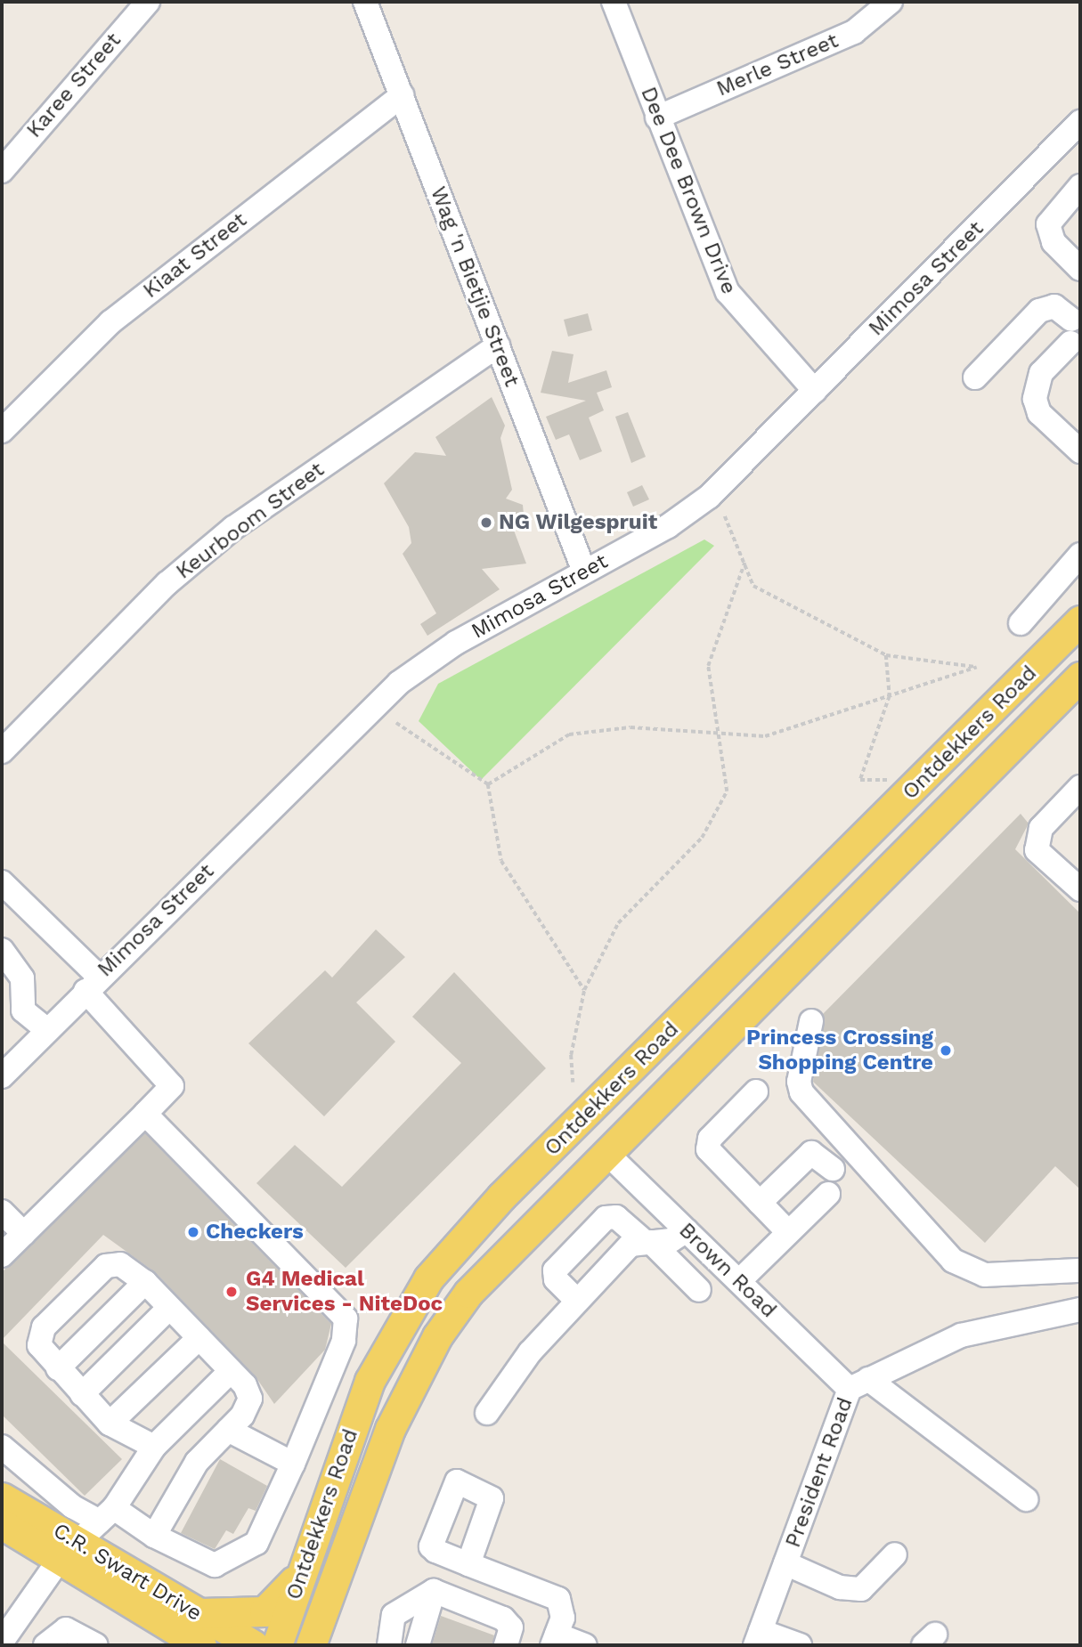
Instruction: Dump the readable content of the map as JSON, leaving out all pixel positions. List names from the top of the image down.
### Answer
{
  "streets": {
    "main road": ["Ontdekkers Road", "C.R. Swart Drive"],
    "street": [
      "Merle Street",
      "Karee Street",
      "Dee Dee Brown Drive",
      "Kiaat Street",
      "Mimosa Street",
      "Wag 'n Bietjie Street",
      "Keurboom Street",
      "Brown Road",
      "President Road"
    ]
  },
  "crossings": [
    ["Merle Street", "Dee Dee Brown Drive"],
    ["Dee Dee Brown Drive", "Mimosa Street"],
    ["Kiaat Street", "Wag 'n Bietjie Street"],
    ["Mimosa Street", "Wag 'n Bietjie Street"],
    ["Wag 'n Bietjie Street", "Keurboom Street"],
    ["Ontdekkers Road", "Brown Road"],
    ["Brown Road", "President Road"]
  ],
  "places": [
    "NG Wilgespruit",
    "Princess Crossing Shopping Centre",
    "Checkers",
    "G4 Medical Services - NiteDoc"
  ]
}
